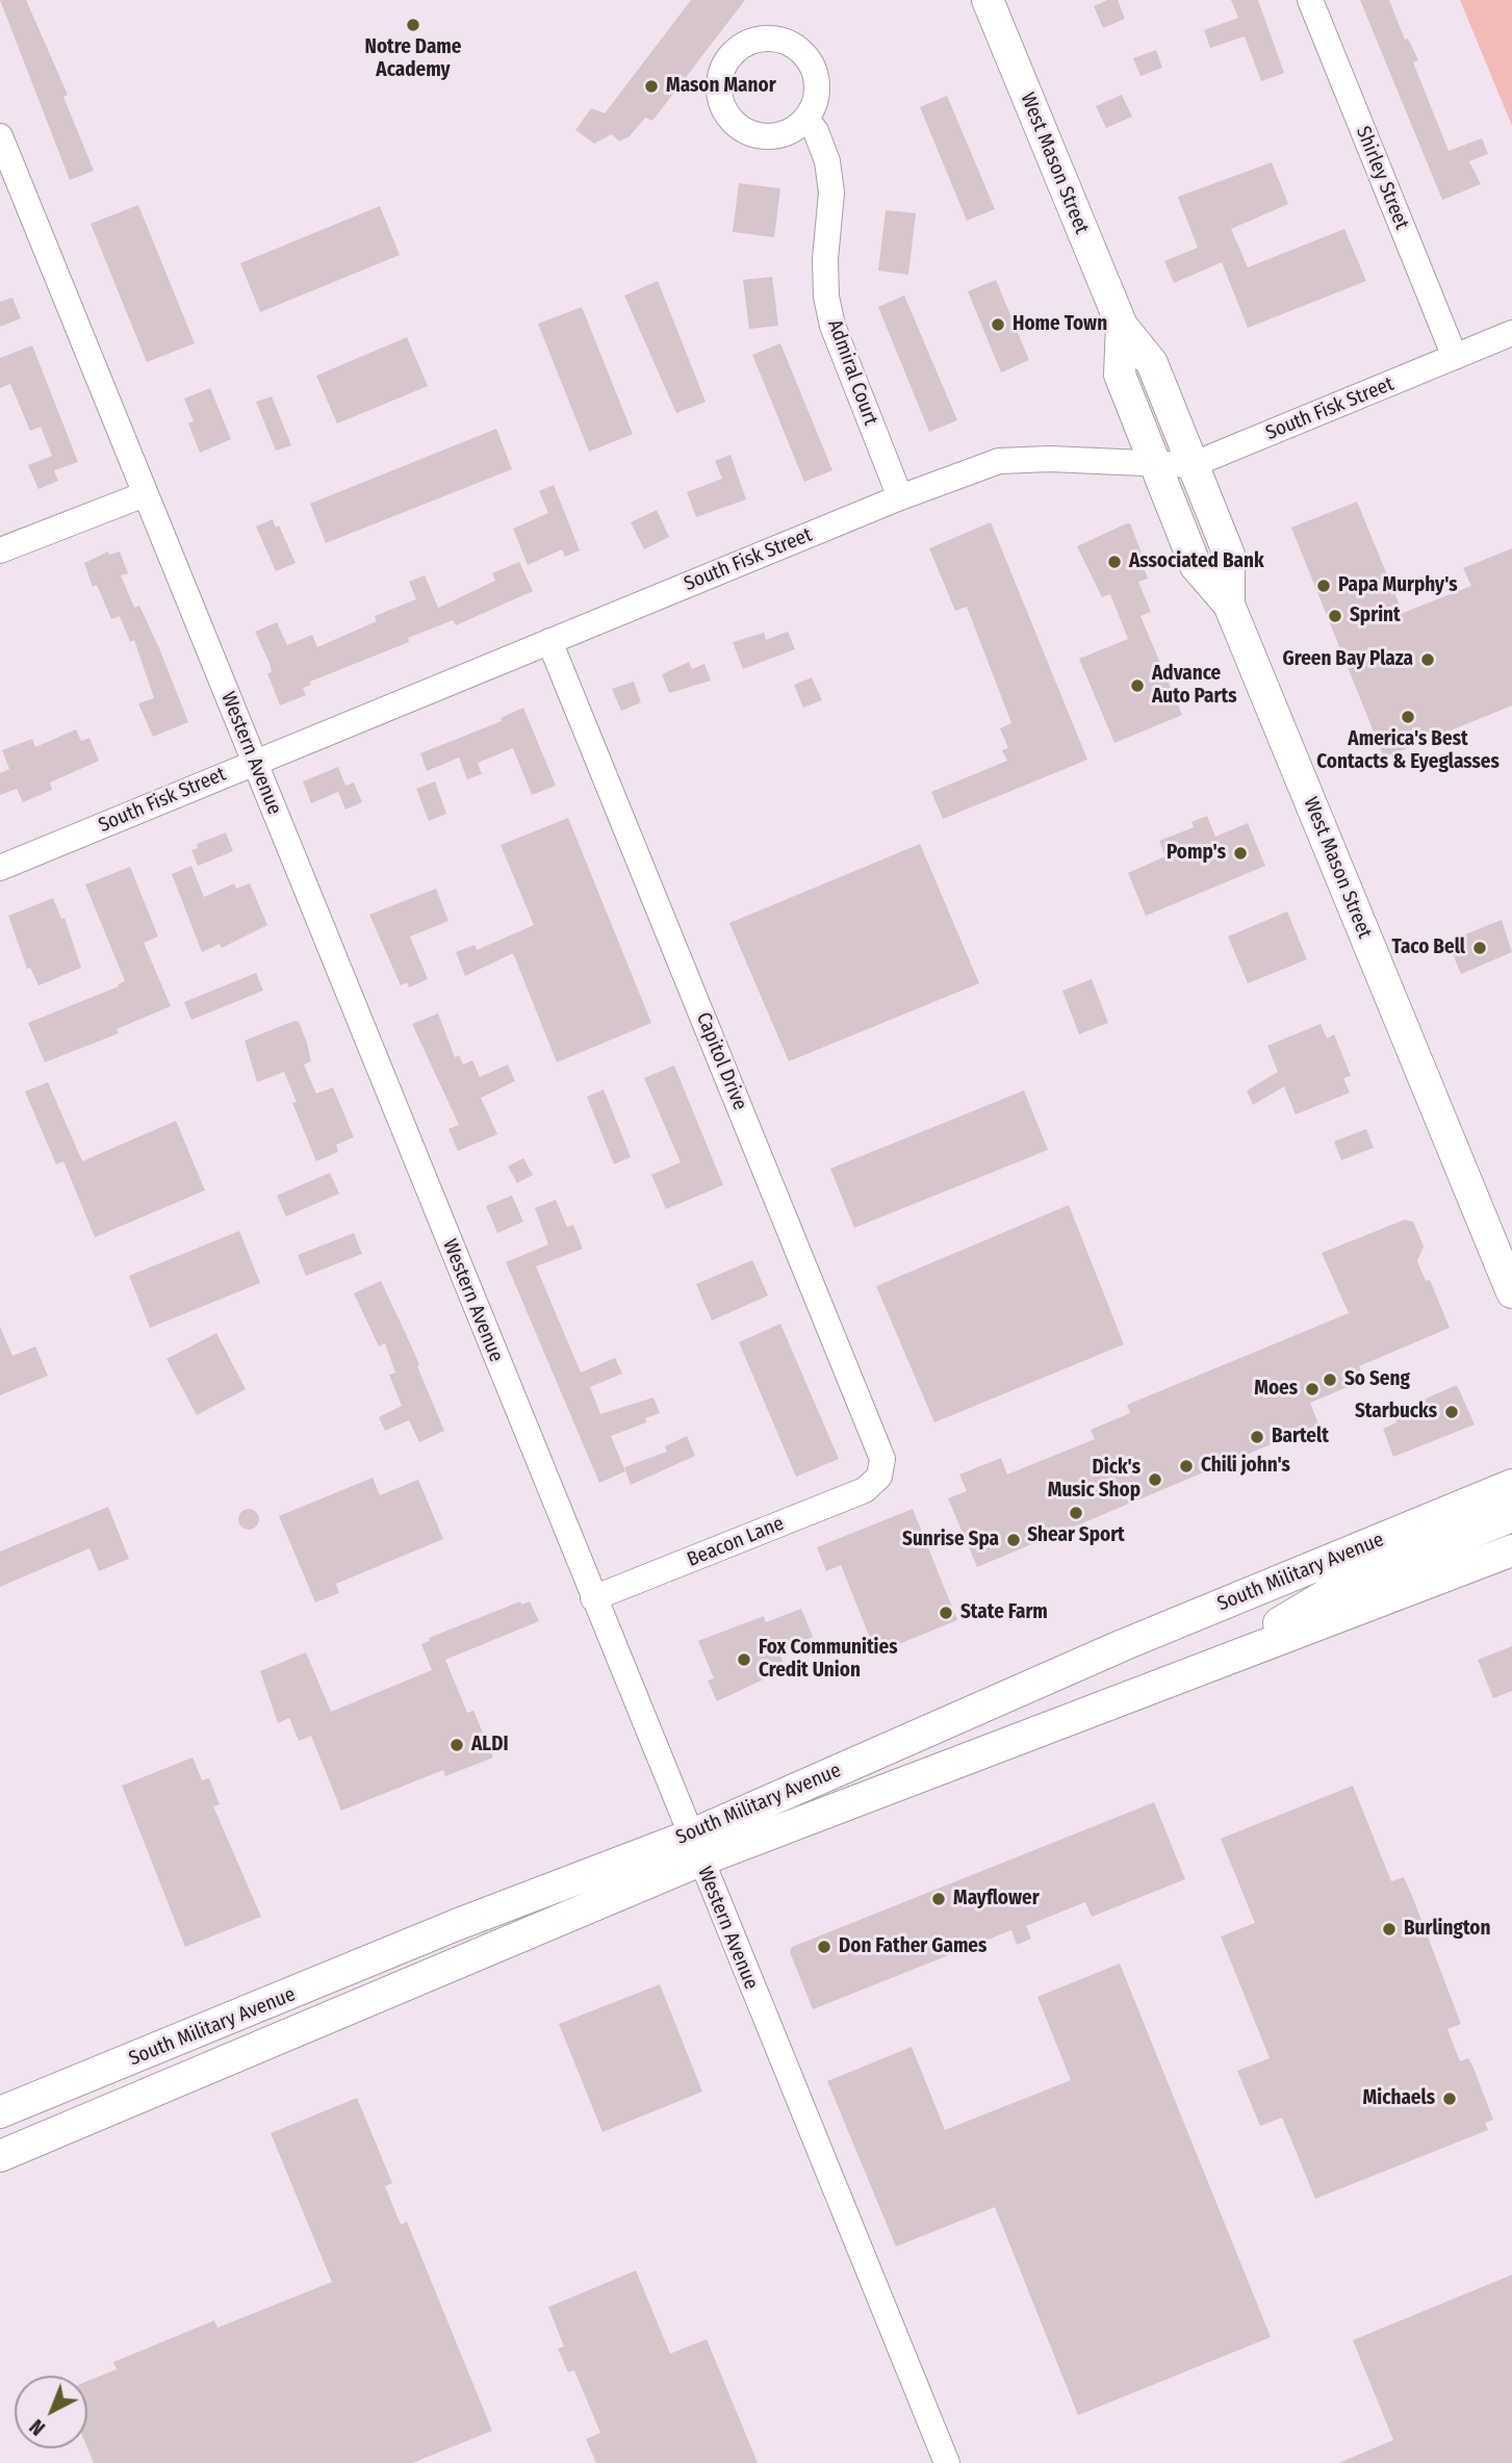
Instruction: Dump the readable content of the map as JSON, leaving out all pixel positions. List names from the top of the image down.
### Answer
{
  "streets": {
    "main road": ["West Mason Street", "South Military Avenue"],
    "street": [
      "Shirley Street",
      "Admiral Court",
      "South Fisk Street",
      "Western Avenue",
      "Capitol Drive",
      "Beacon Lane"
    ]
  },
  "crossings": [
    ["West Mason Street", "South Fisk Street"],
    ["Shirley Street", "South Fisk Street"],
    ["Admiral Court", "South Fisk Street"],
    ["South Fisk Street", "Western Avenue"],
    ["South Fisk Street", "Capitol Drive"],
    ["Western Avenue", "Beacon Lane"],
    ["Western Avenue", "South Military Avenue"],
    ["Capitol Drive", "Beacon Lane"]
  ],
  "places": [
    "Notre Dame Academy",
    "Mason Manor",
    "Home Town",
    "Associated Bank",
    "Papa Murphy's",
    "Sprint",
    "Green Bay Plaza",
    "Advance Auto Parts",
    "America's Best Contacts & Eyeglasses",
    "Pomp's",
    "Taco Bell",
    "So Seng",
    "Moes",
    "Starbucks",
    "Bartelt",
    "Chili john's",
    "Dick's Music Shop",
    "Shear Sport",
    "Sunrise Spa",
    "State Farm",
    "Fox Communities Credit Union",
    "ALDI",
    "Mayflower",
    "Burlington",
    "Don Father Games",
    "Michaels"
  ],
  "north": "bottom left"
}
